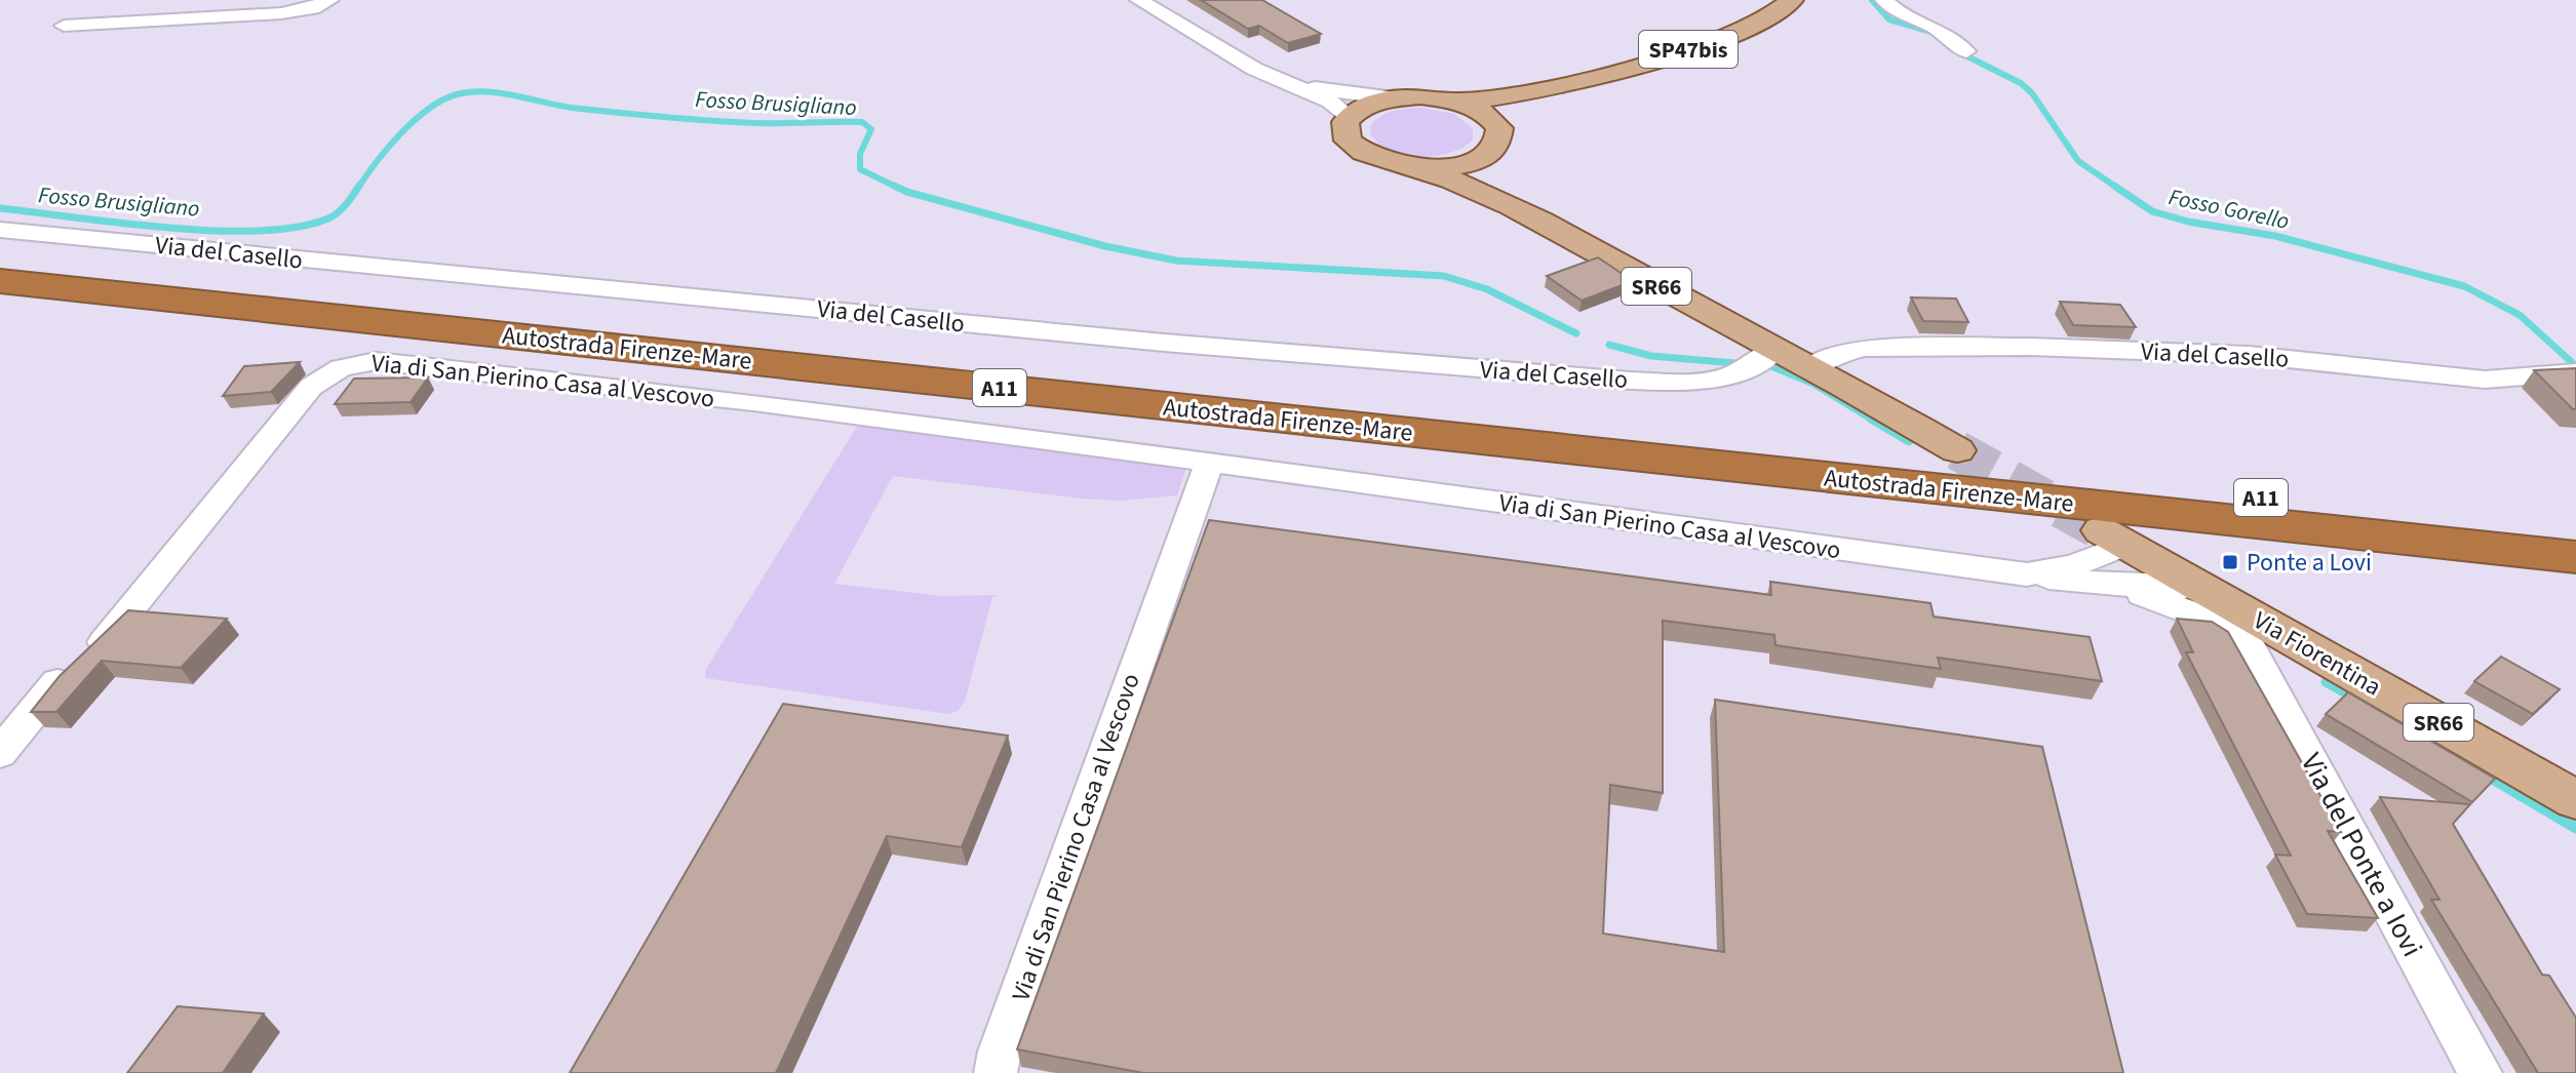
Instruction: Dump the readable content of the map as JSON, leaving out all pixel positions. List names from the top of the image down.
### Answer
{
  "streets": {
    "highway": ["Autostrada Firenze-Mare", "A11"],
    "main road": ["SP47bis", "SR66", "Via Fiorentina"],
    "street": ["Via del Casello", "Via di San Pierino Casa al Vescovo", "Via del Ponte a Iovi"]
  },
  "crossings": [
    ["SP47bis", "SR66"],
    ["Via del Casello", "SR66"],
    ["Via di San Pierino Casa al Vescovo", "Via Fiorentina"],
    ["Via Fiorentina", "Via del Ponte a Iovi"]
  ],
  "water": ["Fosso Brusigliano", "Fosso Gorello"],
  "places": {
    "transit": ["Ponte a Lovi"]
  }
}
